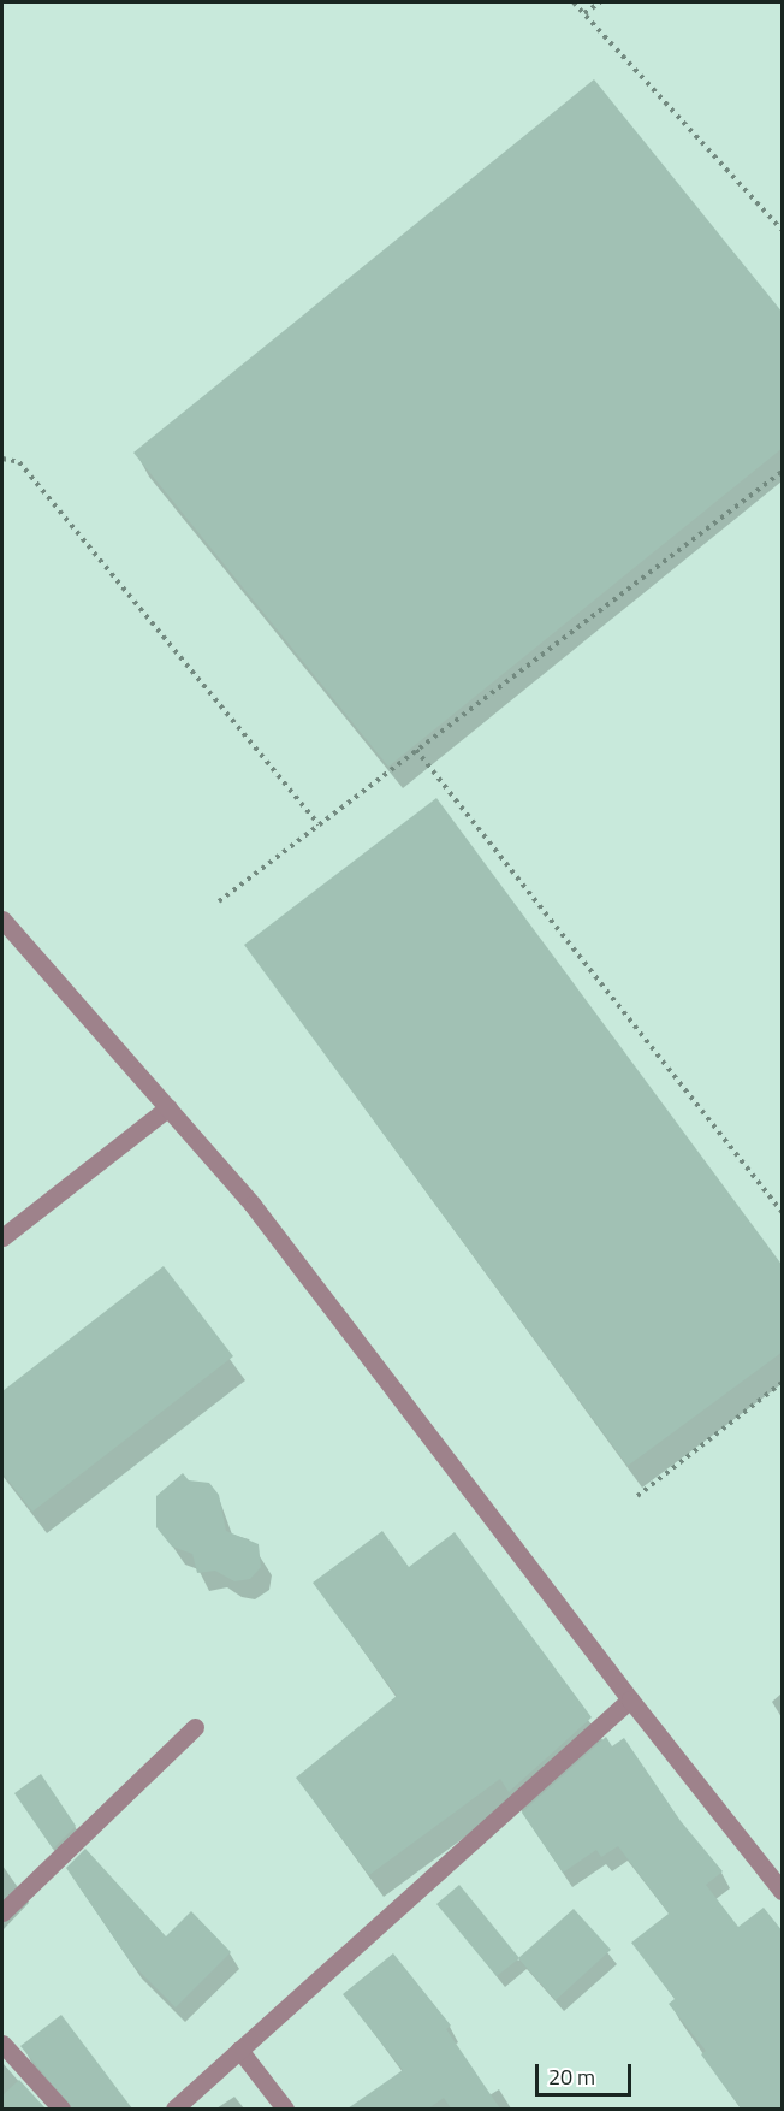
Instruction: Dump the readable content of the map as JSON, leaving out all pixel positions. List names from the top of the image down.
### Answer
{
  "scale_bar": "20 m"
}
